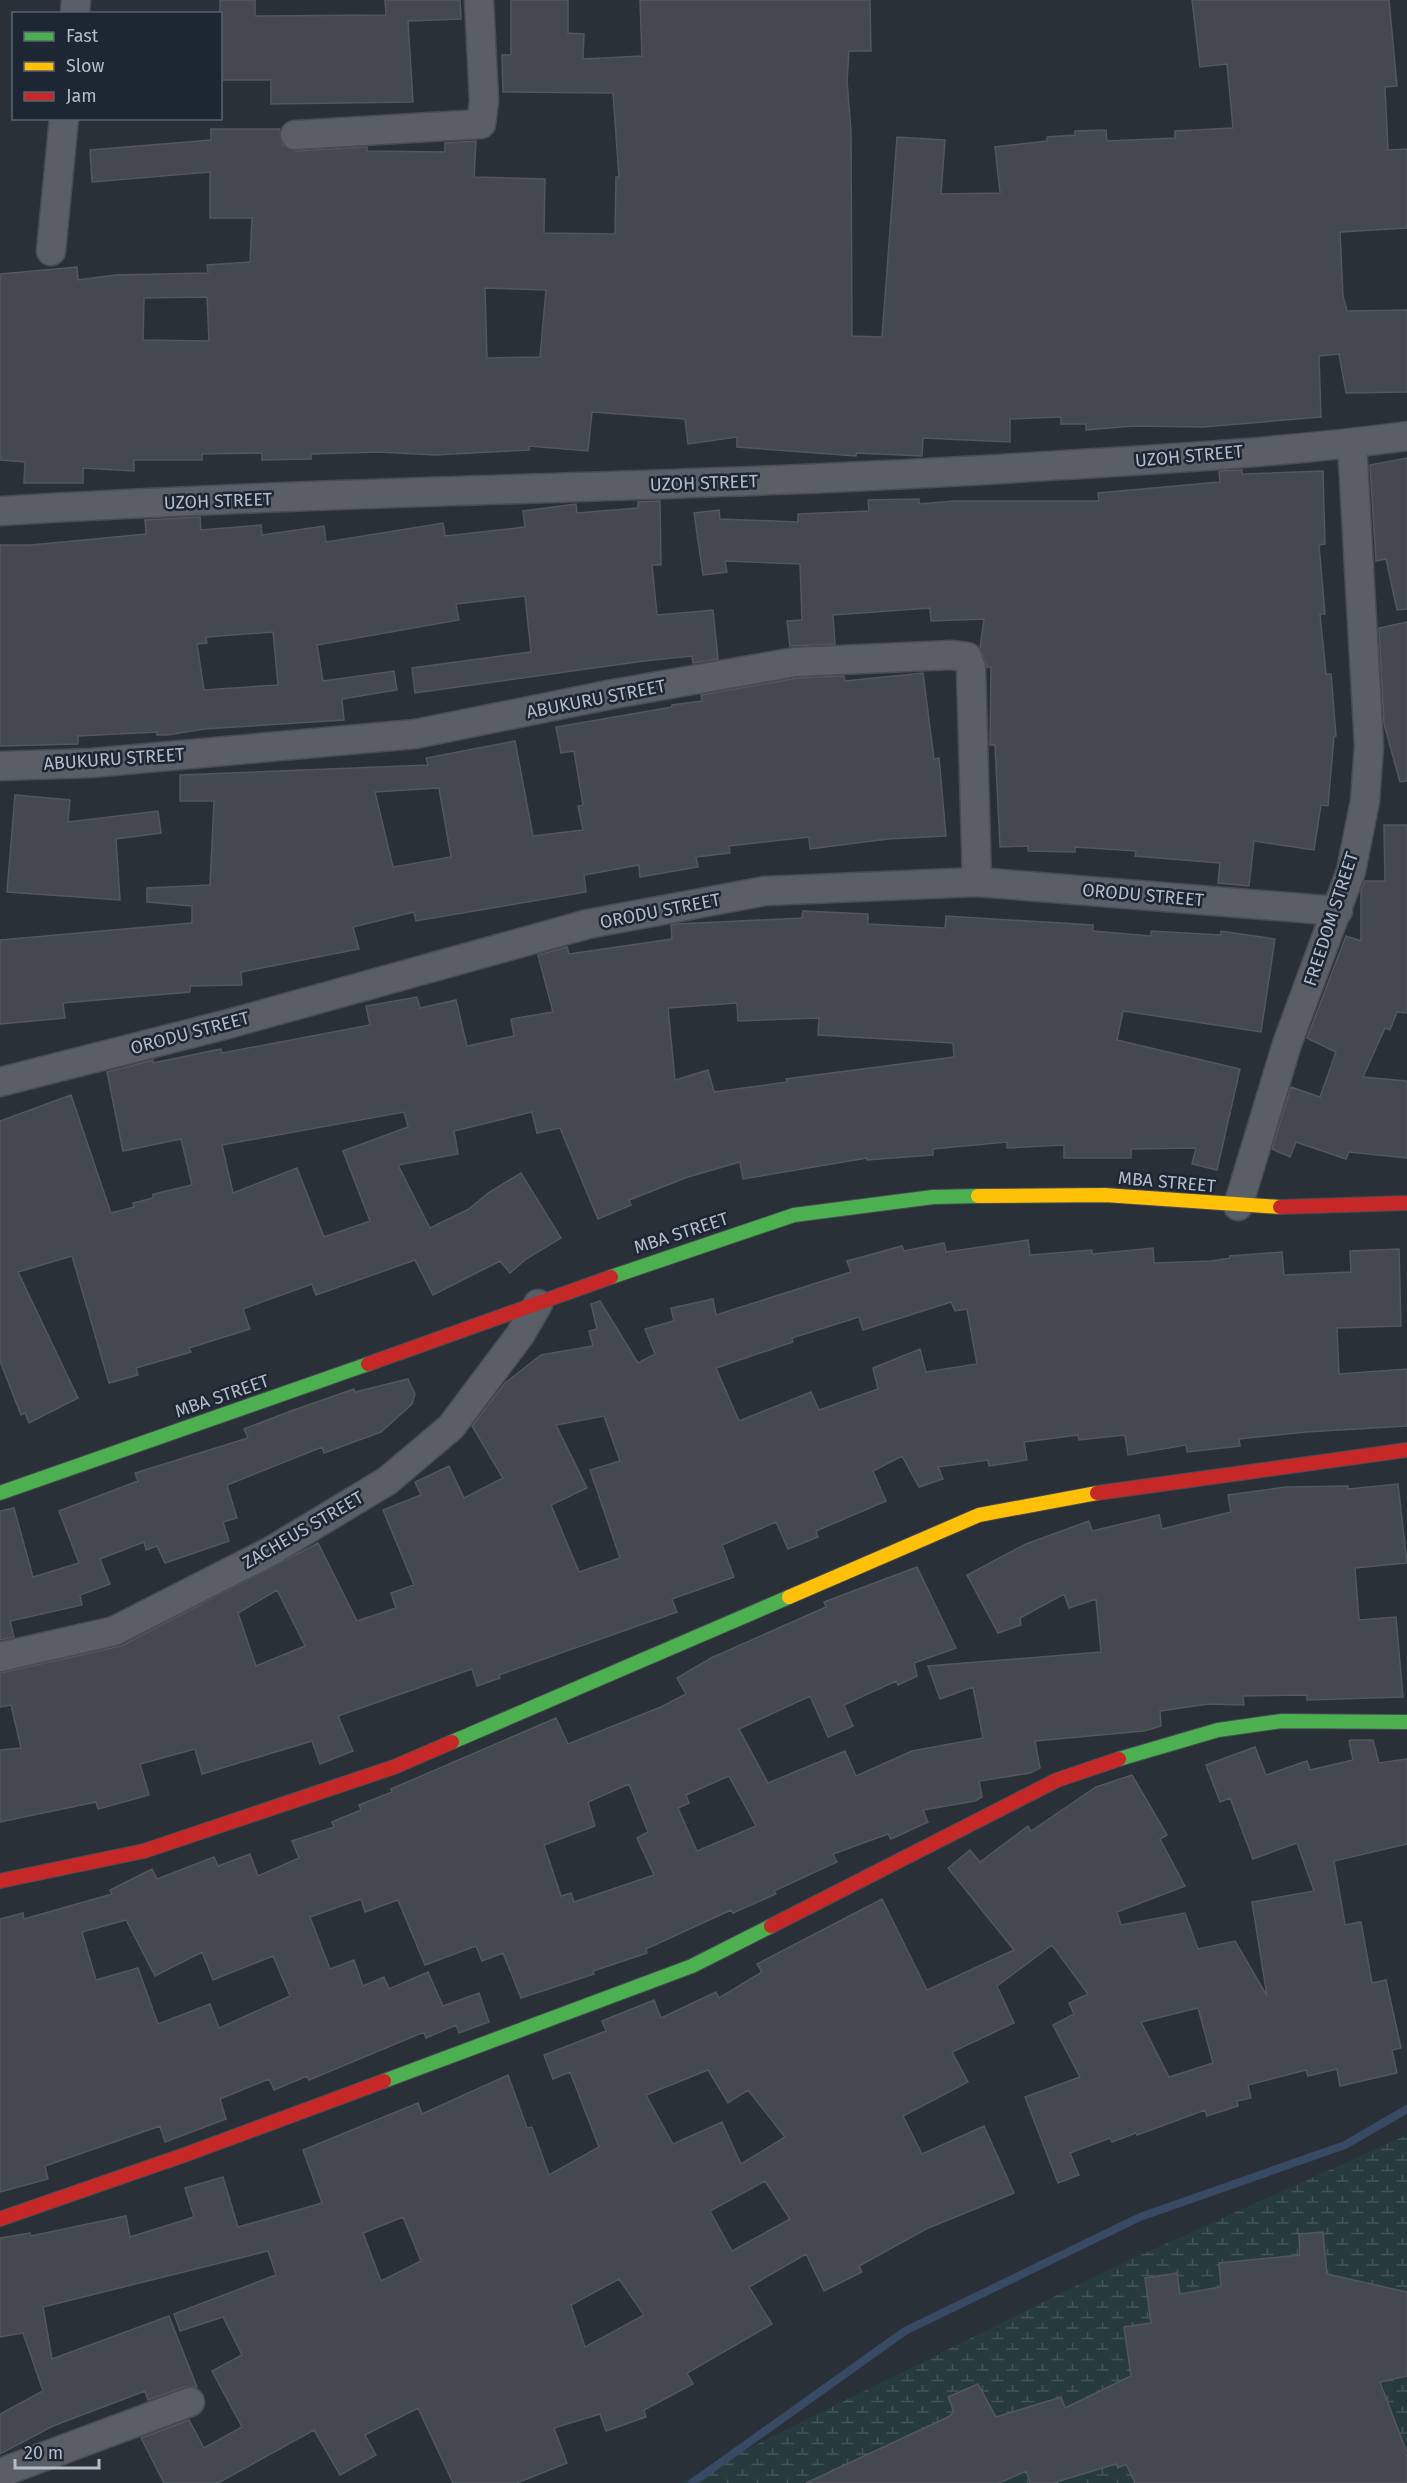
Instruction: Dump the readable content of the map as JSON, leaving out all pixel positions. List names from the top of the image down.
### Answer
{
  "streets": {
    "street": [
      "UZOH STREET",
      "ABUKURU STREET",
      "ORODU STREET",
      "FREEDOM STREET",
      "MBA STREET",
      "ZACHEUS STREET"
    ]
  },
  "crossings": [
    ["UZOH STREET", "FREEDOM STREET"],
    ["ABUKURU STREET", "ORODU STREET"],
    ["ORODU STREET", "FREEDOM STREET"],
    ["FREEDOM STREET", "MBA STREET"],
    ["MBA STREET", "ZACHEUS STREET"]
  ],
  "legend": ["Fast", "Slow", "Jam"],
  "scale_bar": "20 m"
}
